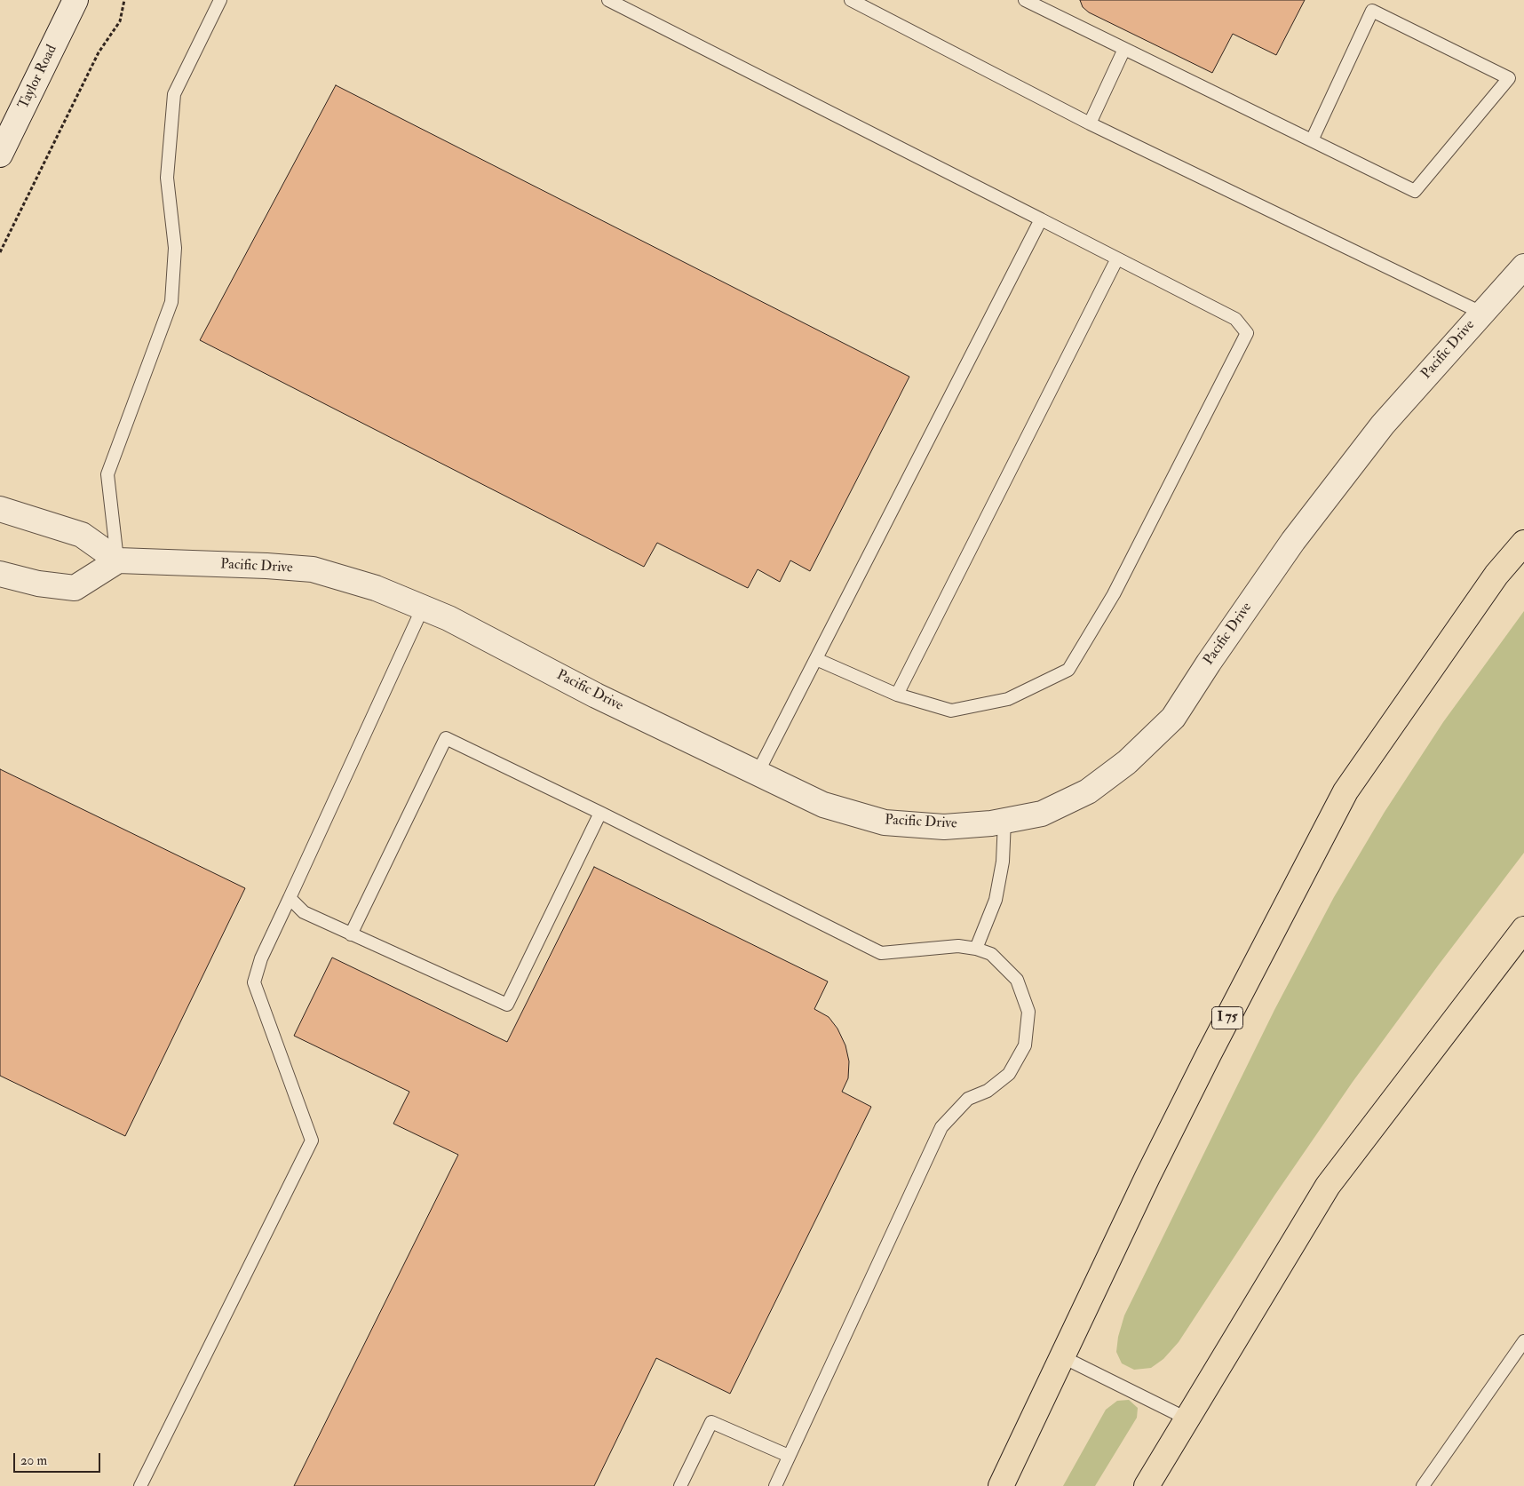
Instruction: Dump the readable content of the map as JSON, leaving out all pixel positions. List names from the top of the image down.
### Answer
{
  "streets": {
    "highway": ["I 75"],
    "street": ["Taylor Road", "Pacific Drive"]
  },
  "scale_bar": "20 m"
}
